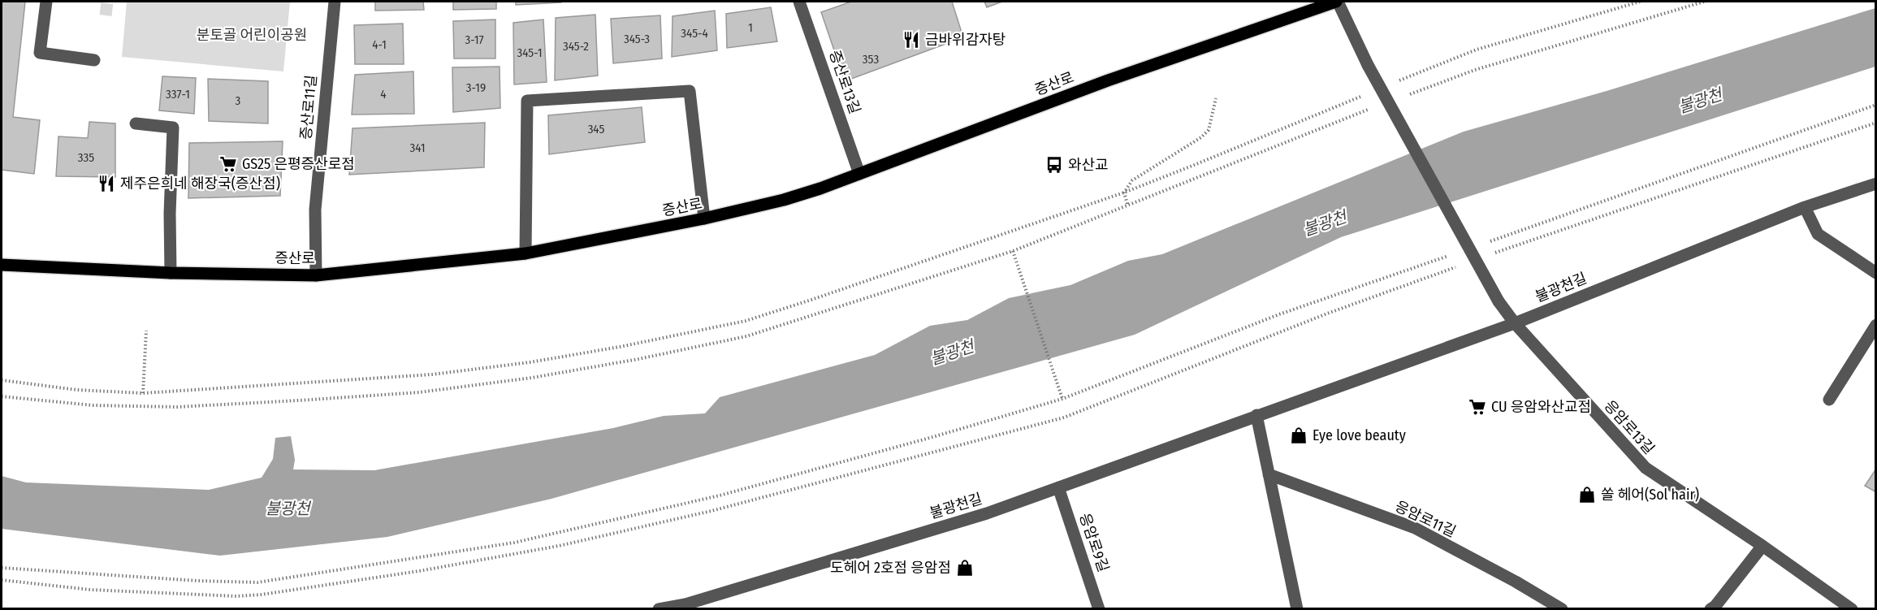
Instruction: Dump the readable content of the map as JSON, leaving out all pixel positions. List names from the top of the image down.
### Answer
{
  "streets": {
    "main road": ["증산로"],
    "street": [
      "증산로13길",
      "증산로11길",
      "불광천길",
      "응암로13길",
      "응암로11길",
      "응암로9길"
    ]
  },
  "crossings": [
    ["증산로13길", "증산로"],
    ["증산로", "증산로11길"],
    ["증산로", "응암로13길"],
    ["불광천길", "응암로13길"],
    ["불광천길", "응암로9길"]
  ],
  "water": ["불광천"],
  "parks": ["분토골 어린이공원"],
  "places": {
    "restaurant": ["금바위감자탕", "제주은희네 해장국(증산점)"],
    "supermarket": ["GS25 은평증산로점", "CU 응암와산교점"],
    "bus stop": ["와산교"],
    "shop": ["Eye love beauty", "쏠 헤어(Sol hair)", "도헤어 2호점 응암점"]
  },
  "house_numbers": [
    "1",
    "345-4",
    "345-3",
    "3-17",
    "4-1",
    "345-2",
    "345-1",
    "353",
    "3-19",
    "337-1",
    "4",
    "3",
    "345",
    "341",
    "335"
  ]
}
